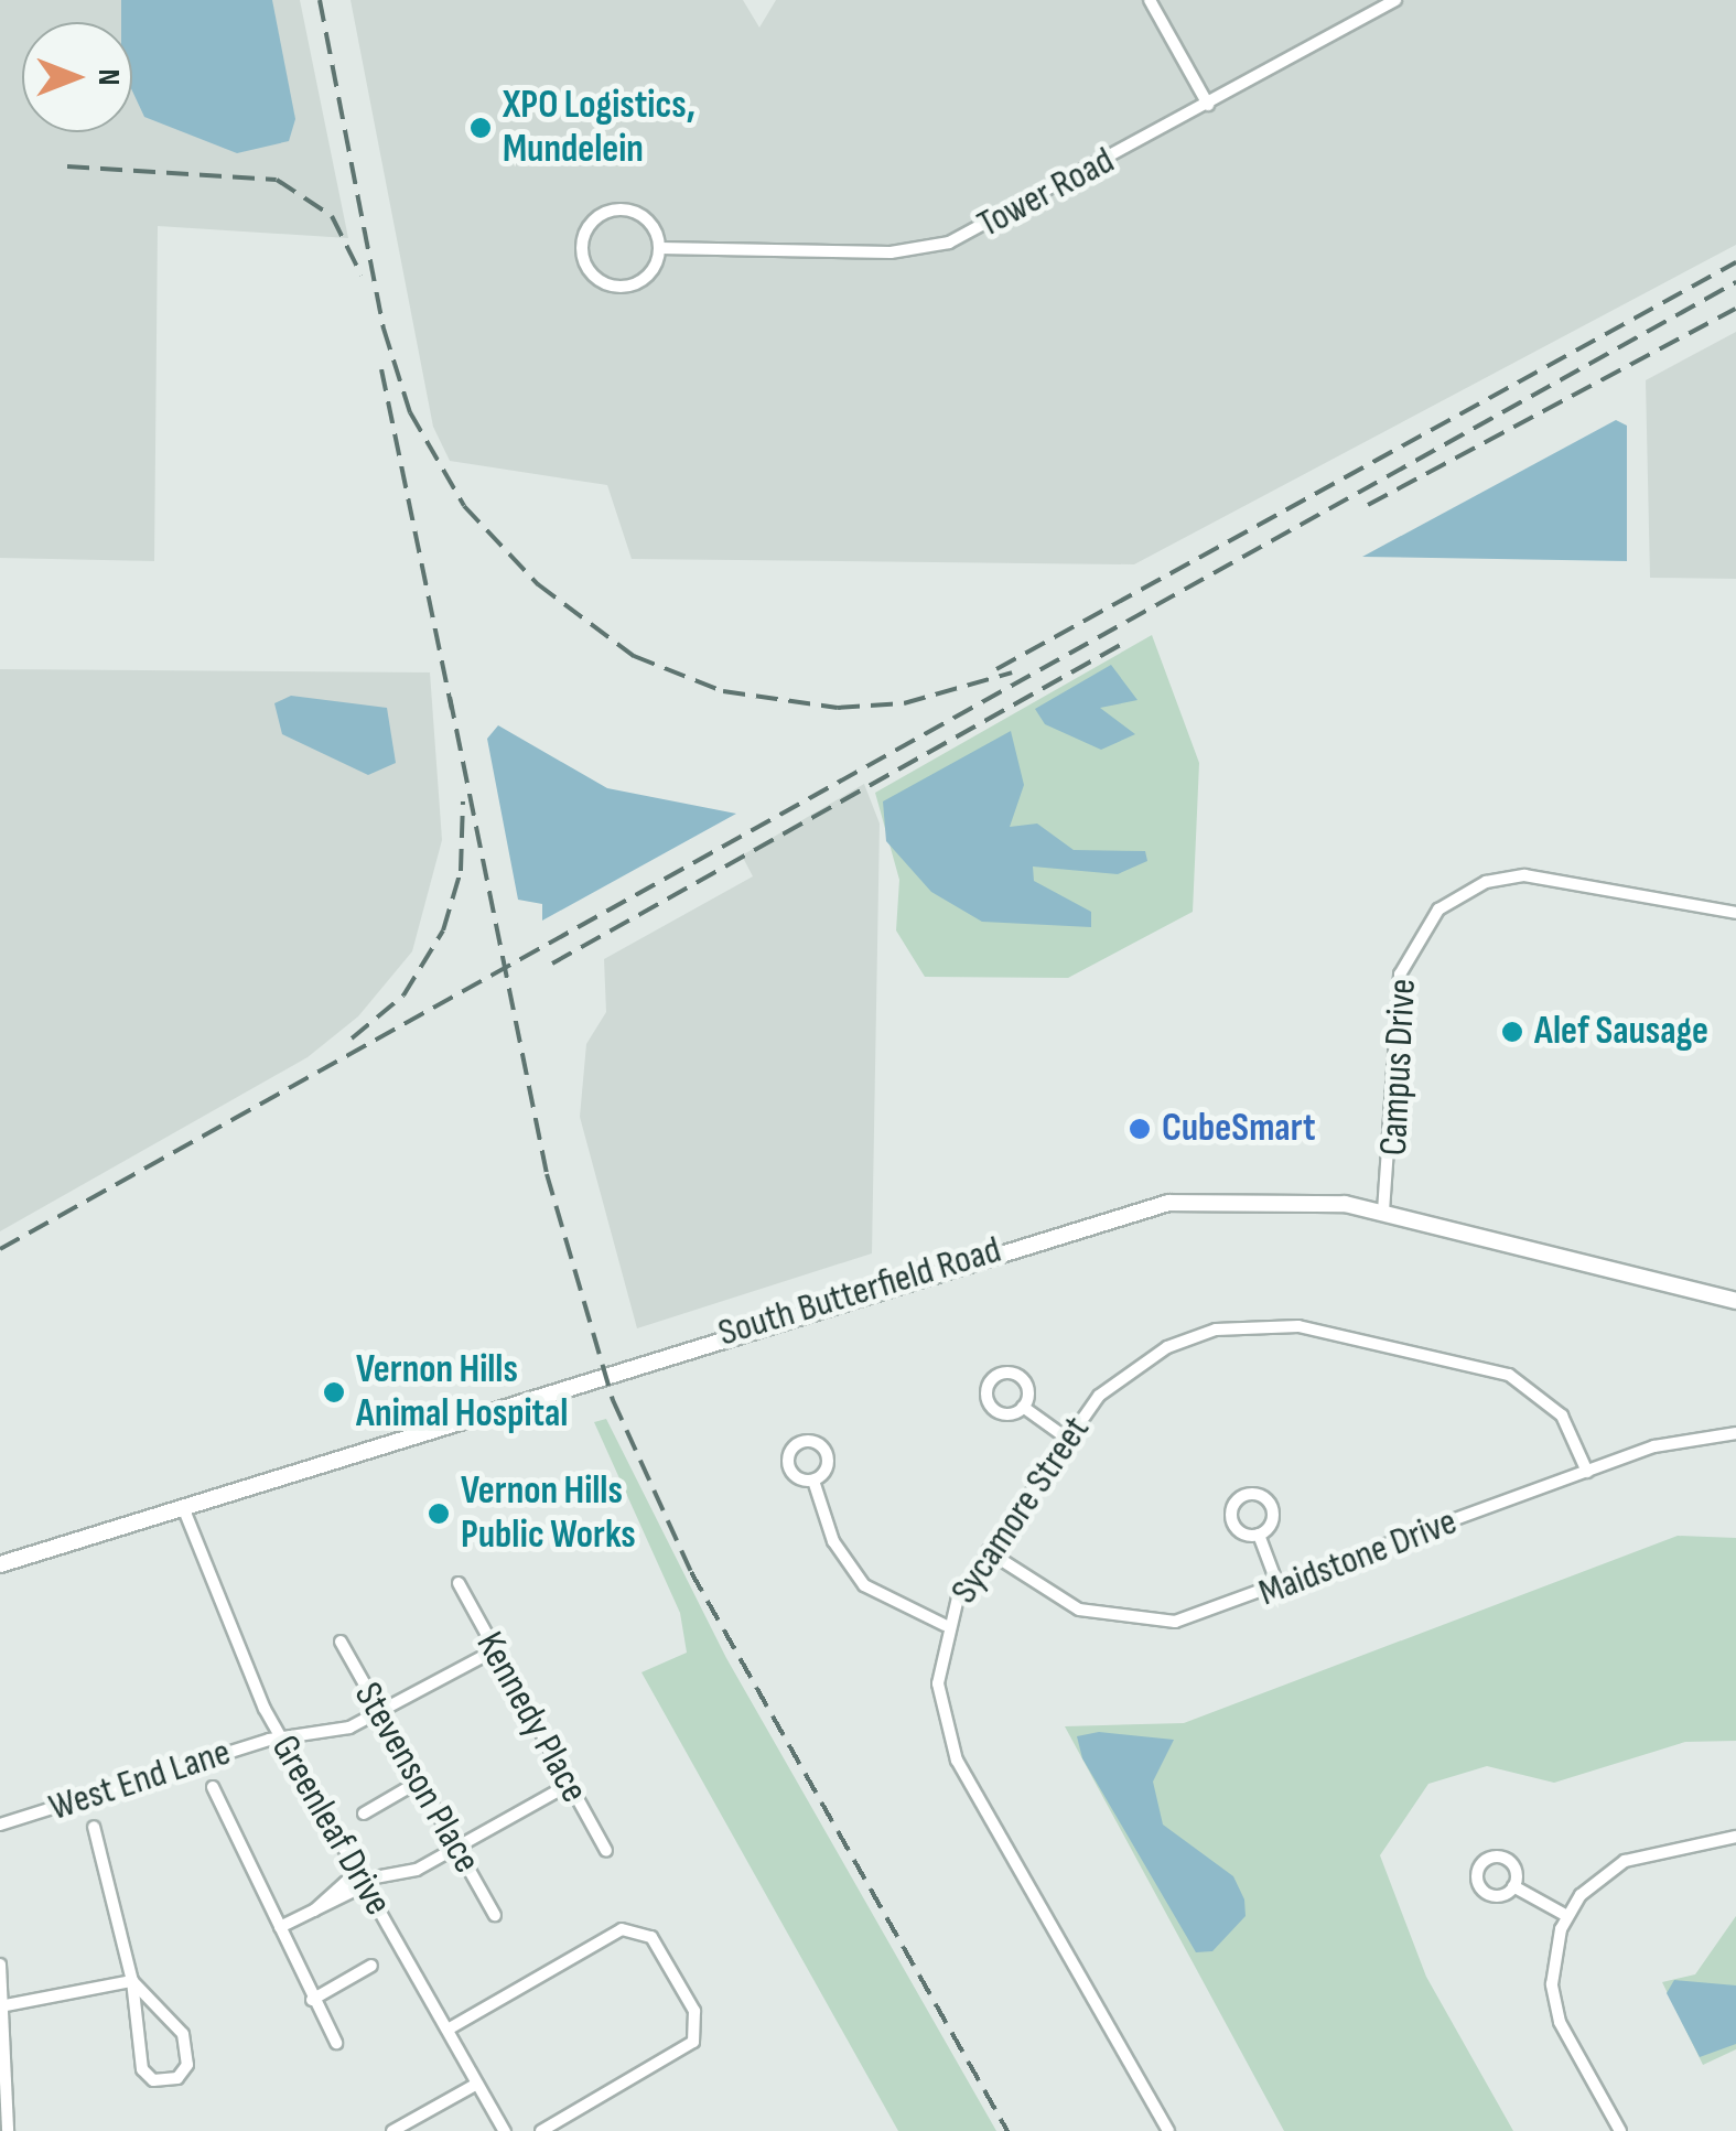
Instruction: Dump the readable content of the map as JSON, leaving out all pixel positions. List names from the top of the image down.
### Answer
{
  "streets": {
    "main road": ["South Butterfield Road"],
    "street": [
      "Tower Road",
      "Campus Drive",
      "Sycamore Street",
      "Maidstone Drive",
      "Kennedy Place",
      "Stevenson Place",
      "West End Lane",
      "Greenleaf Drive"
    ]
  },
  "crossings": [
    ["Campus Drive", "South Butterfield Road"],
    ["South Butterfield Road", "Greenleaf Drive"],
    ["Sycamore Street", "Maidstone Drive"],
    ["Kennedy Place", "West End Lane"],
    ["Stevenson Place", "West End Lane"],
    ["West End Lane", "Greenleaf Drive"]
  ],
  "places": [
    "XPO Logistics, Mundelein",
    "Alef Sausage",
    "CubeSmart",
    "Vernon Hills Animal Hospital",
    "Vernon Hills Public Works"
  ],
  "north": "right"
}
